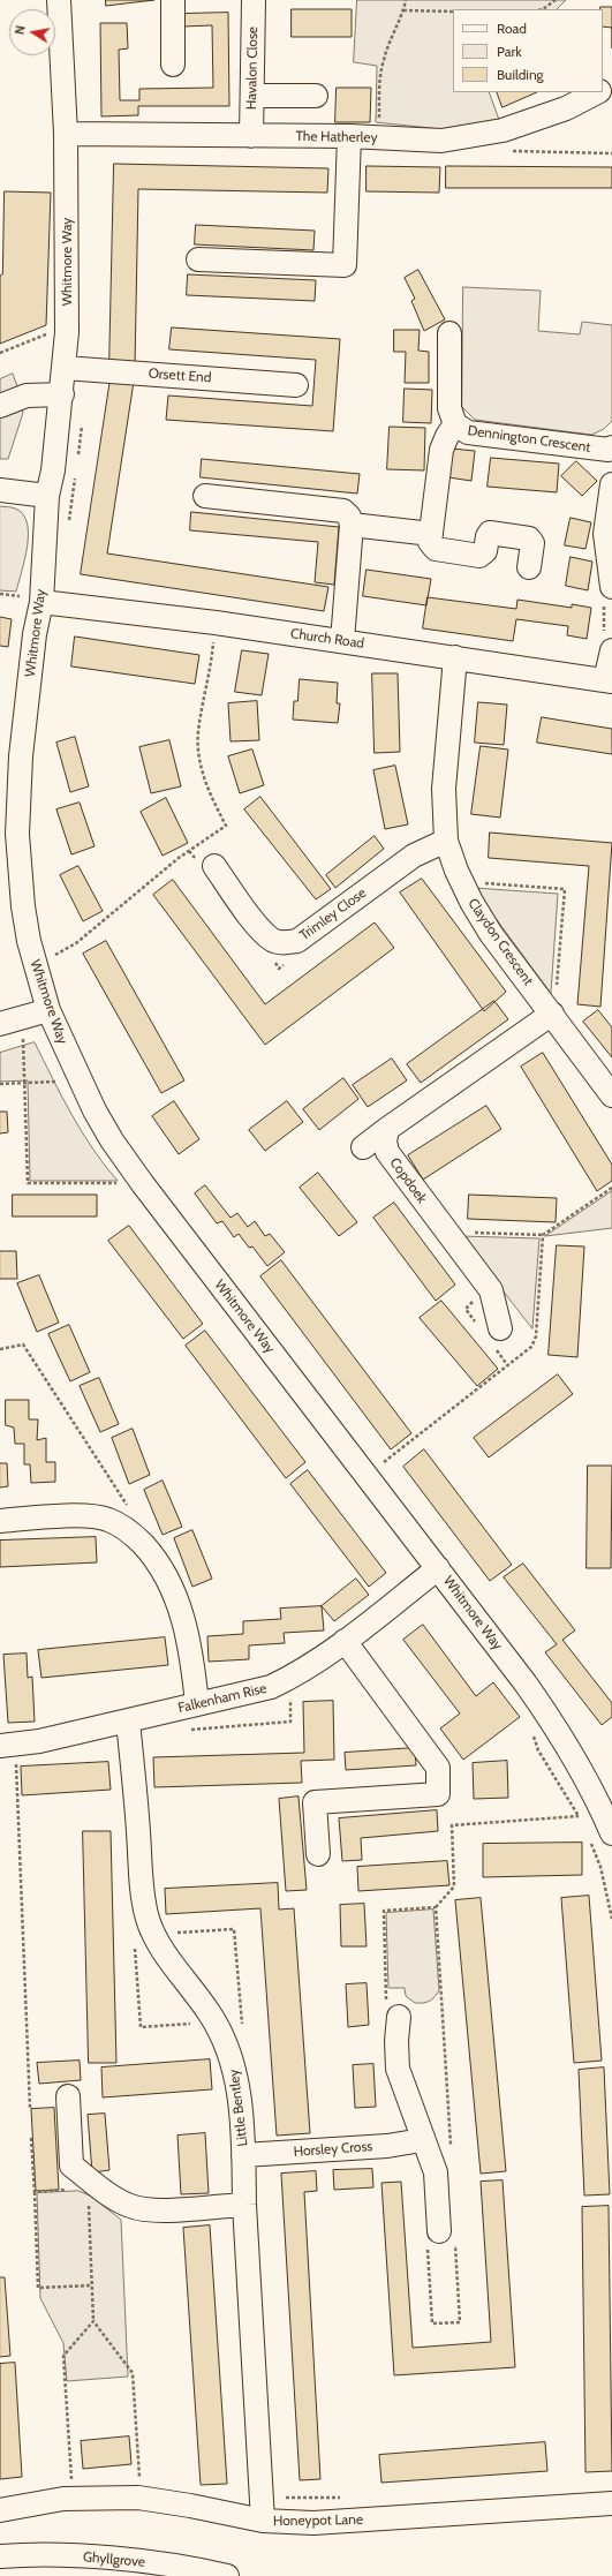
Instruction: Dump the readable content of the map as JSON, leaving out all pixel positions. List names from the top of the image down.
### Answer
{
  "streets": {
    "street": [
      "Havalon Close",
      "The Hatherley",
      "Whitmore Way",
      "Orsett End",
      "Dennington Crescent",
      "Church Road",
      "Trimley Close",
      "Claydon Crescent",
      "Copdoek",
      "Falkenham Rise",
      "Little Bentley",
      "Horsley Cross",
      "Honeypot Lane",
      "Ghyllgrove"
    ]
  },
  "crossings": [
    ["Havalon Close", "The Hatherley"],
    ["The Hatherley", "Whitmore Way"],
    ["Whitmore Way", "Orsett End"],
    ["Whitmore Way", "Church Road"],
    ["Whitmore Way", "Falkenham Rise"],
    ["Church Road", "Claydon Crescent"],
    ["Trimley Close", "Claydon Crescent"],
    ["Falkenham Rise", "Little Bentley"],
    ["Little Bentley", "Horsley Cross"],
    ["Little Bentley", "Honeypot Lane"]
  ],
  "legend": ["Road", "Park", "Building"],
  "north": "left"
}
